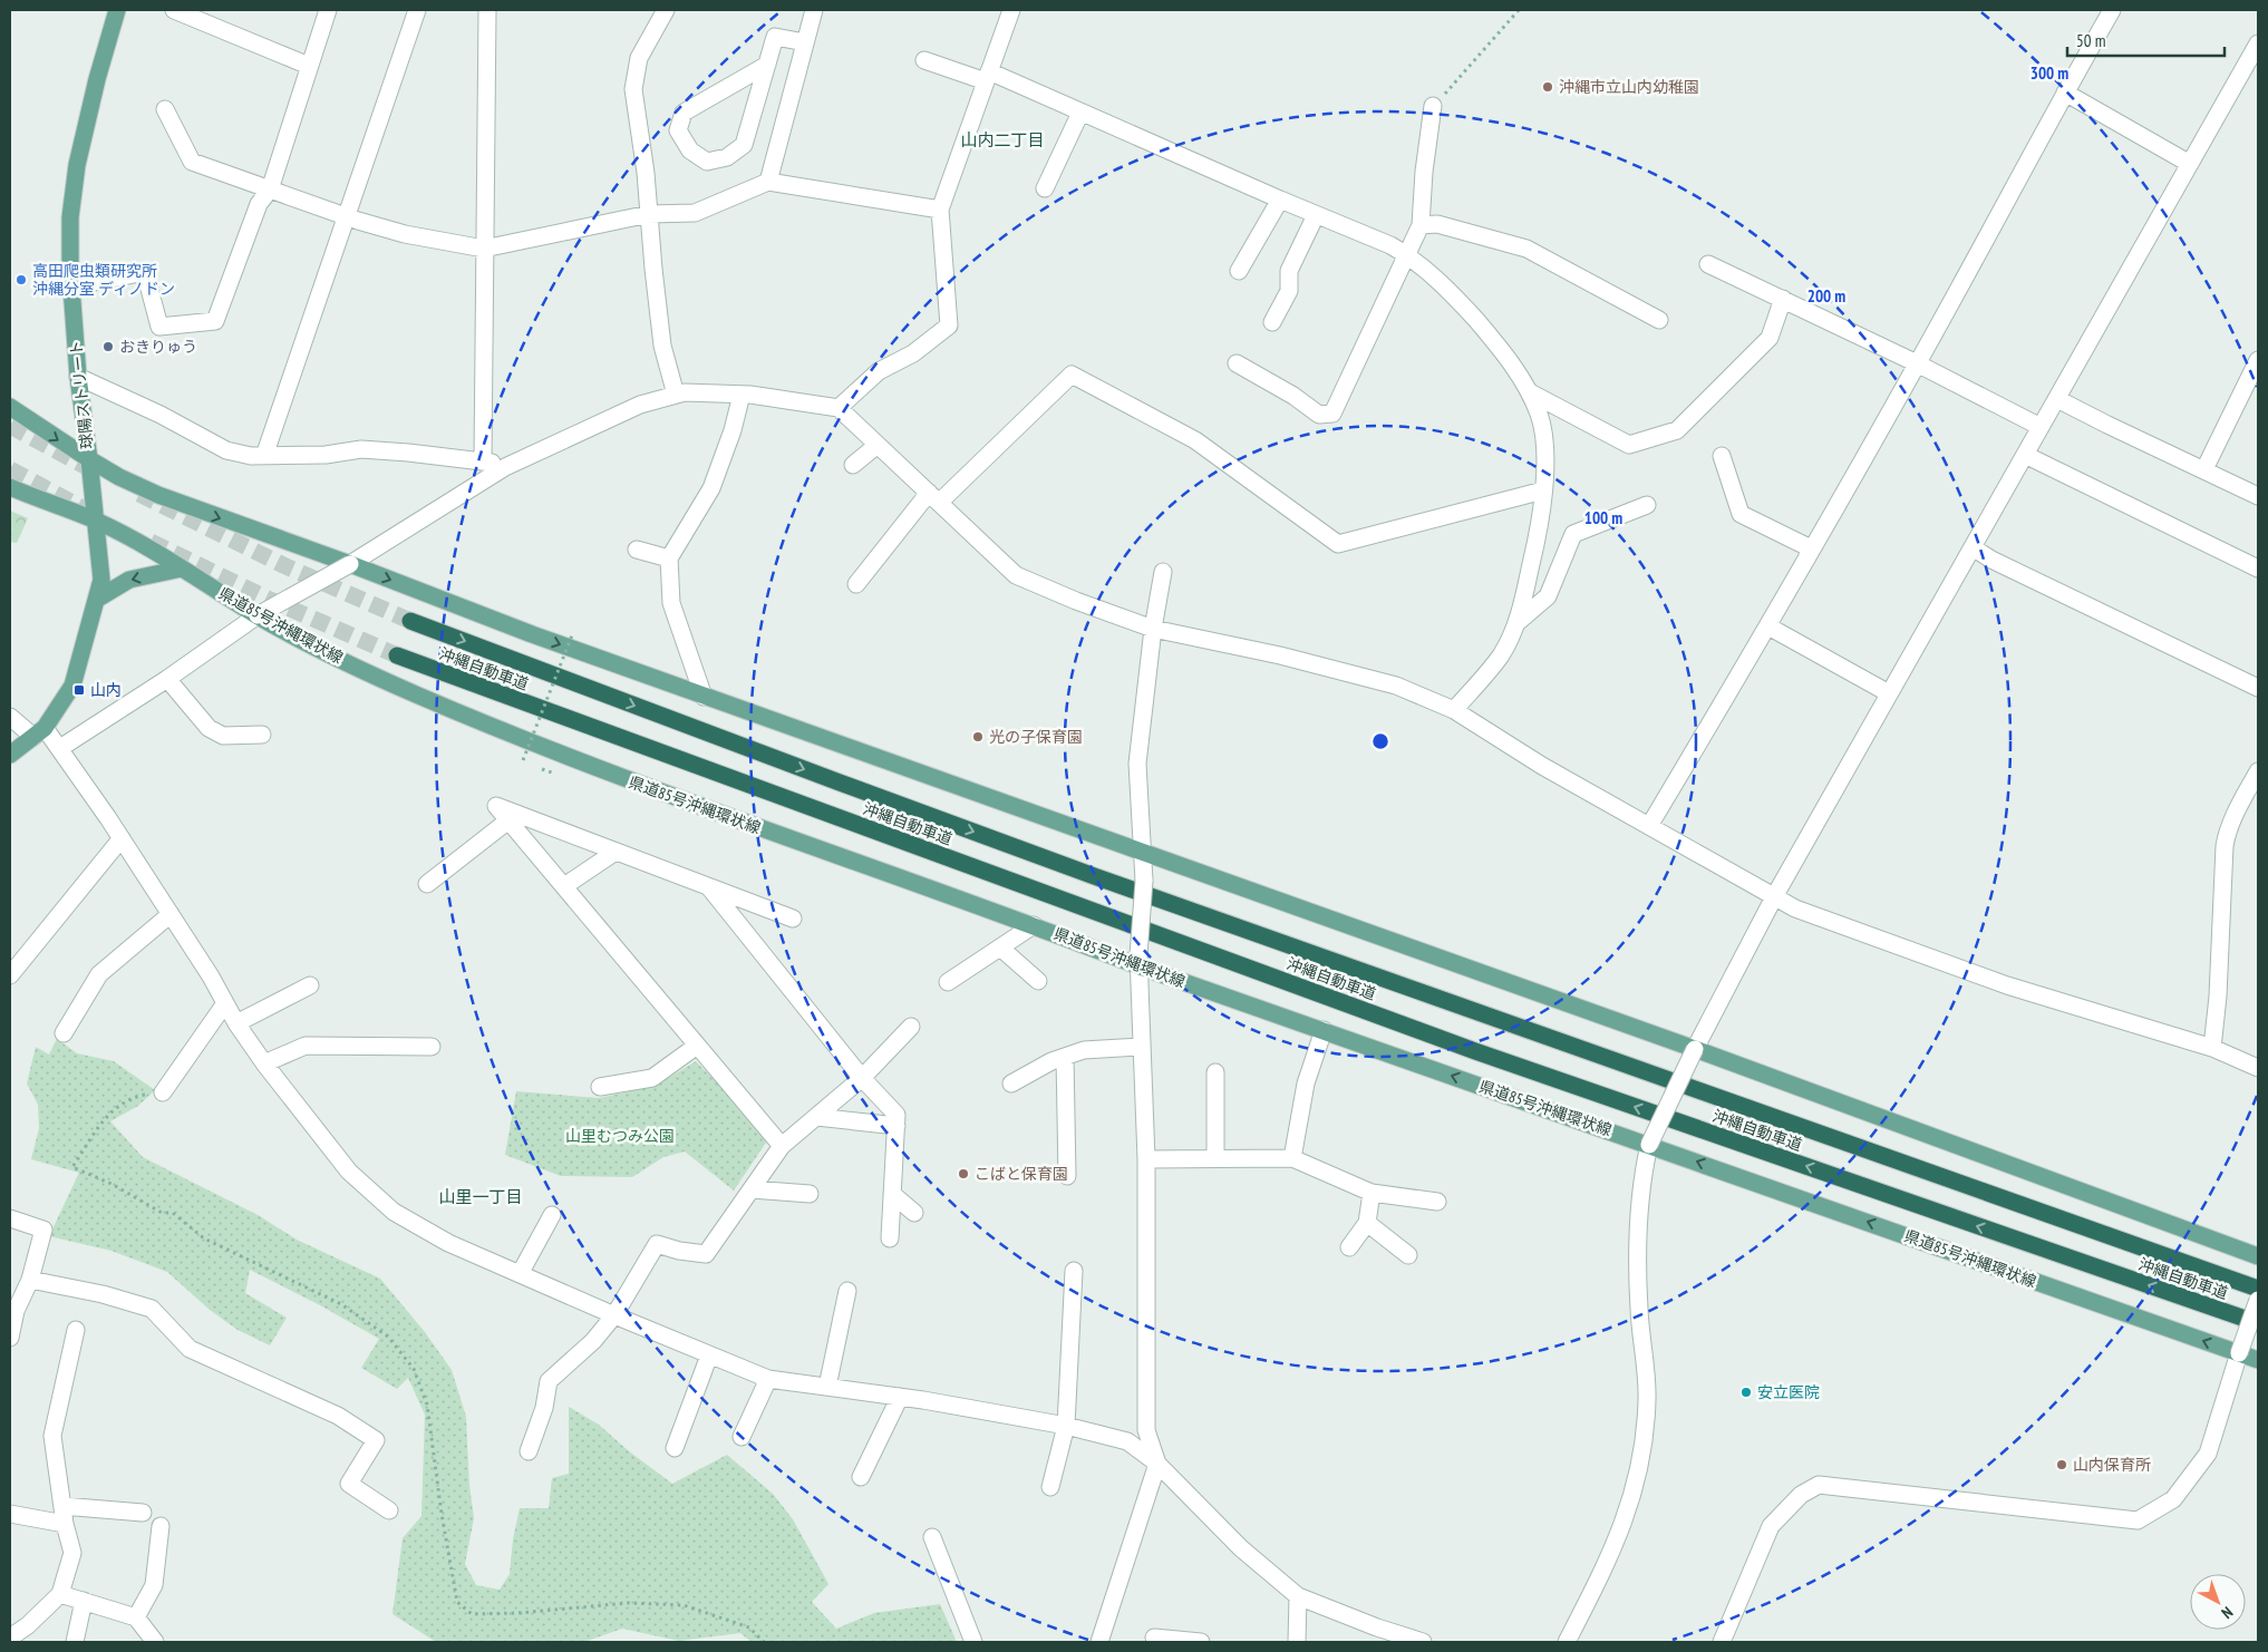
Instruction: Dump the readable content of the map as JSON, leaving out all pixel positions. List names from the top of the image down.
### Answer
{
  "streets": {
    "highway": ["沖縄自動車道"],
    "main road": ["球陽ストリート", "県道85号沖縄環状線"]
  },
  "crossings": [
    ["球陽ストリート", "県道85号沖縄環状線"]
  ],
  "districts": ["山内二丁目", "山里一丁目"],
  "parks": ["山里むつみ公園"],
  "places": {
    "other": [
      "沖縄市立山内幼稚園",
      "高田爬虫類研究所 沖縄分室 ディノドン",
      "おきりゅう",
      "光の子保育園",
      "こばと保育園",
      "安立医院",
      "山内保育所"
    ],
    "transit": ["山内"]
  },
  "scale_bar": "50 m",
  "north": "bottom right",
  "rings": ["300 m", "200 m", "100 m"]
}
